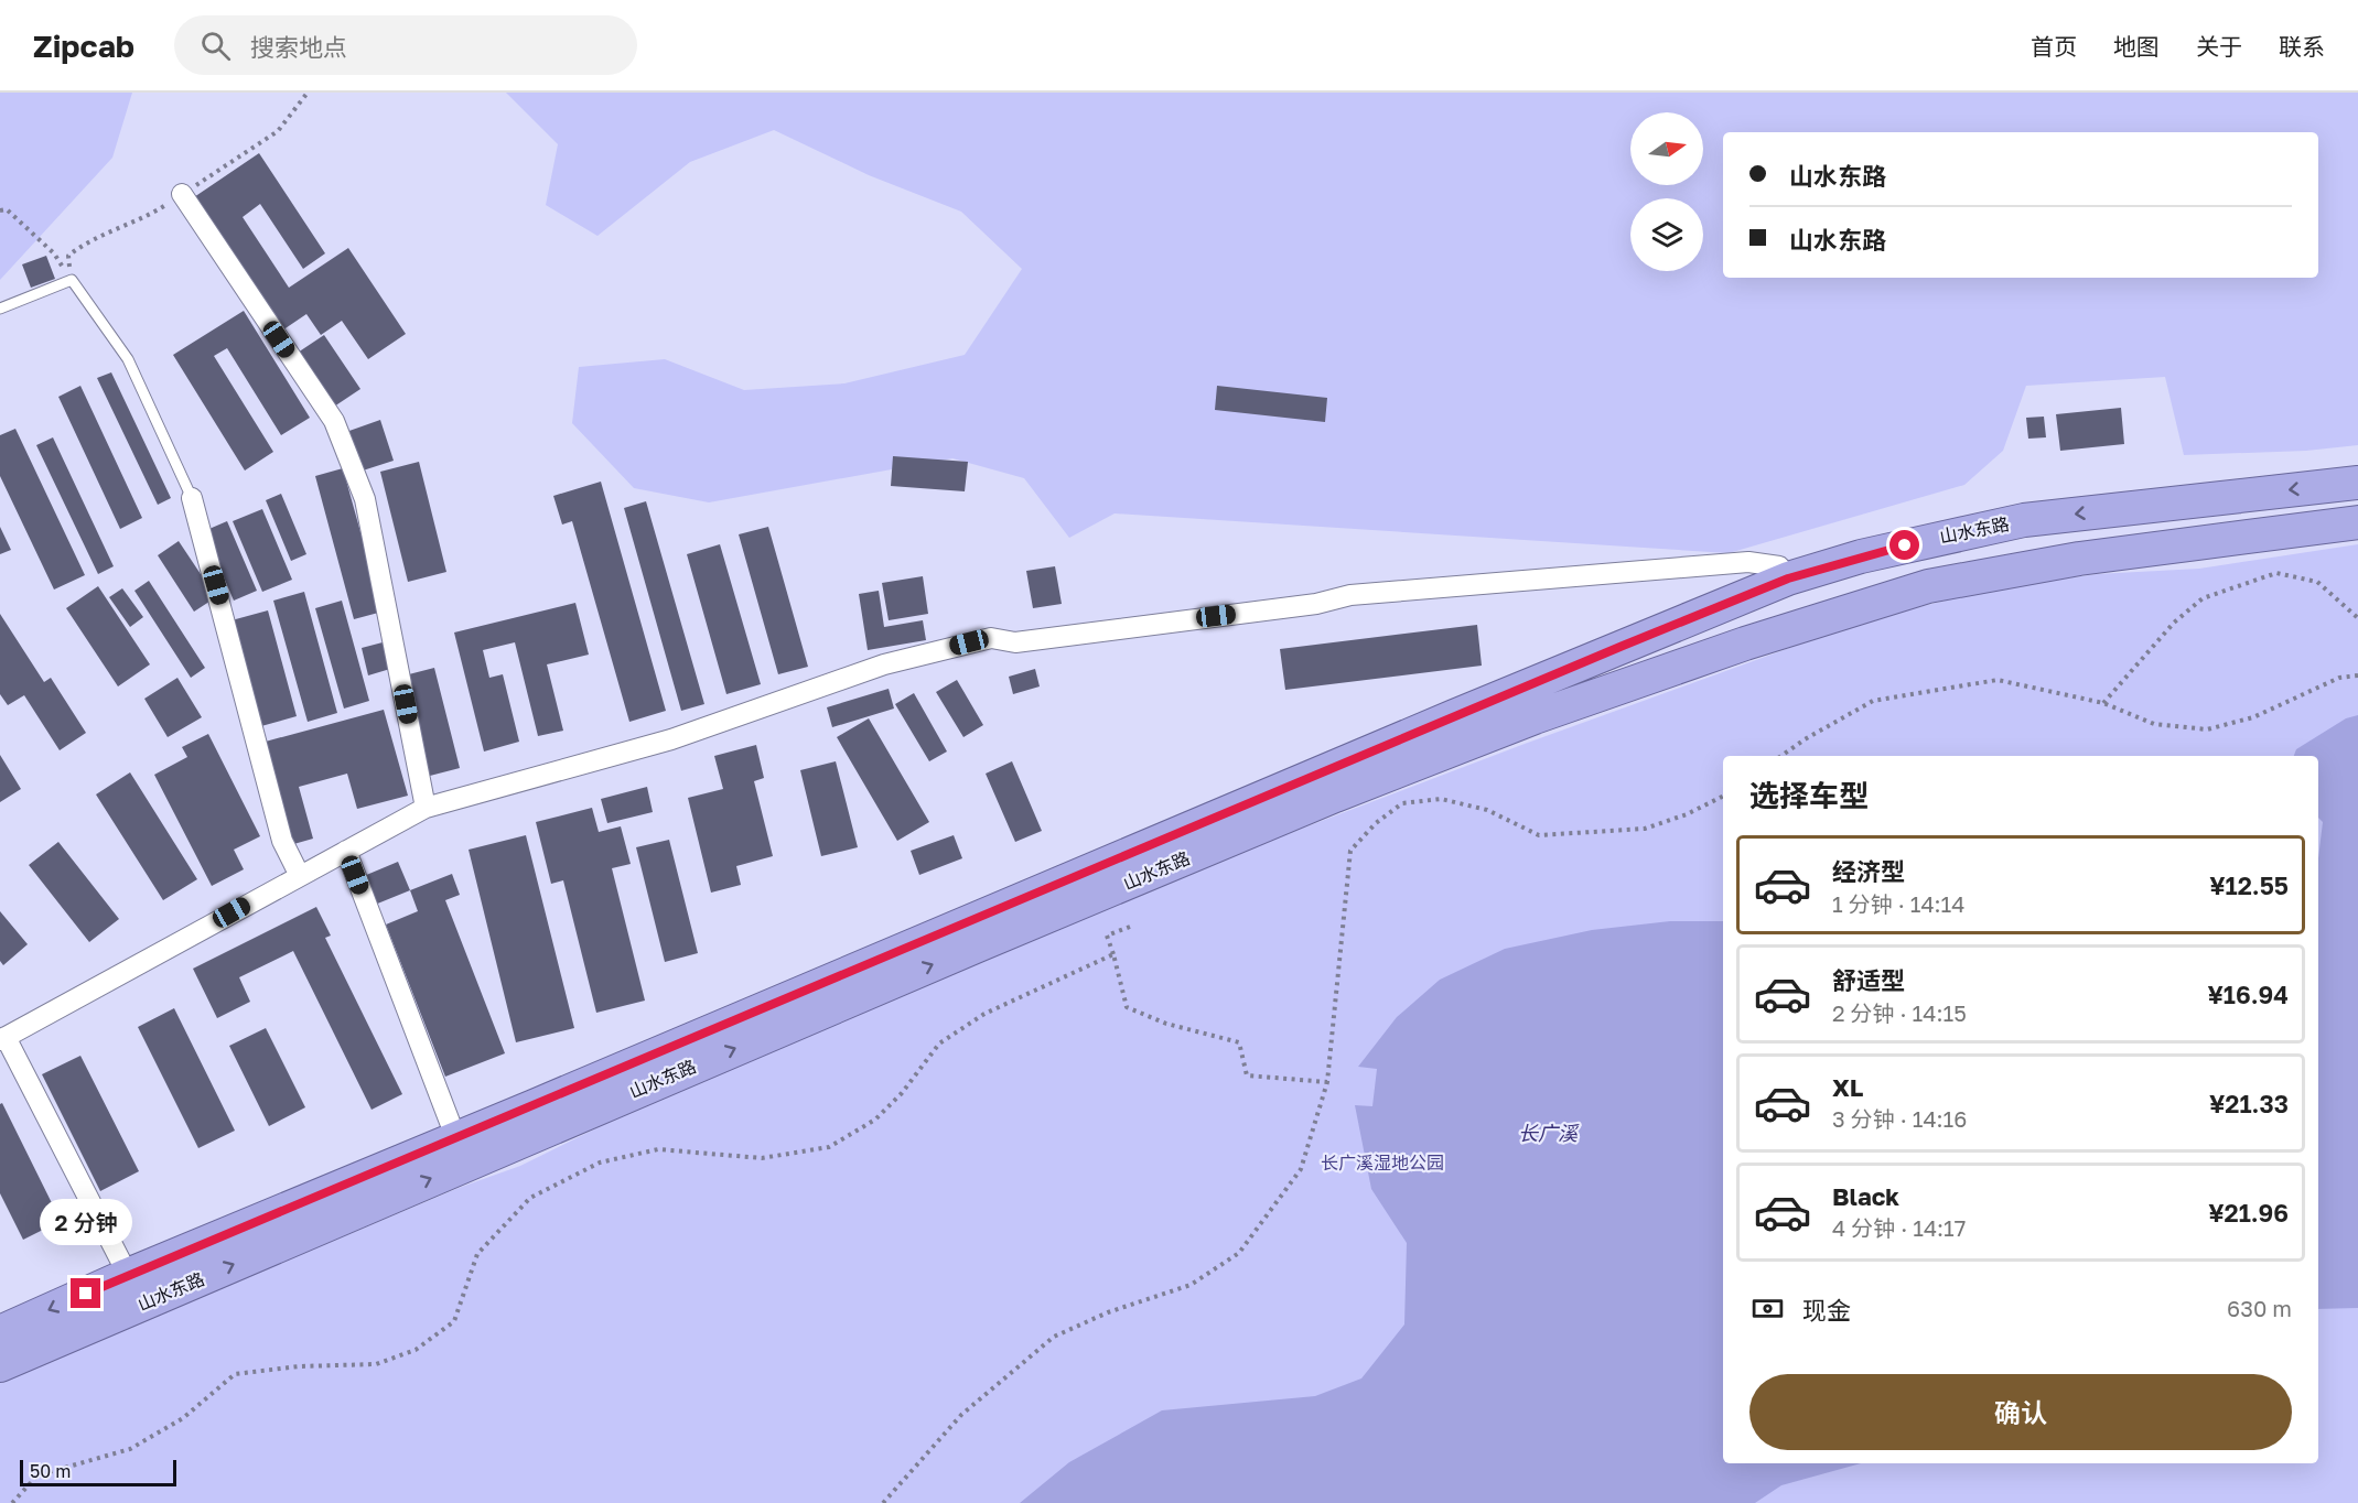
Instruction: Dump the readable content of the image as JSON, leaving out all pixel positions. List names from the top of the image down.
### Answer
{
  "streets": {
    "highway": ["山水东路"]
  },
  "water": ["长广溪"],
  "parks": ["长广溪湿地公园"],
  "scale_bar": "50 m",
  "north": "right",
  "page": {
    "header": "Zipcab",
    "search": "搜索地点",
    "nav": [
      "首页",
      "地图",
      "关于",
      "联系"
    ],
    "banner": ["山水东路", "山水东路"],
    "heading": "选择车型",
    "list": [
      {
        "name": "经济型",
        "note": "1 分钟 · 14:14",
        "value": "¥12.55"
      },
      {
        "name": "舒适型",
        "note": "2 分钟 · 14:15",
        "value": "¥16.94"
      },
      {
        "name": "XL",
        "note": "3 分钟 · 14:16",
        "value": "¥21.33"
      },
      {
        "name": "Black",
        "note": "4 分钟 · 14:17",
        "value": "¥21.96"
      }
    ],
    "bubble": "2 分钟",
    "pay": ["现金", "630 m"],
    "buttons": "确认",
    "scale": "50 m"
  }
}
